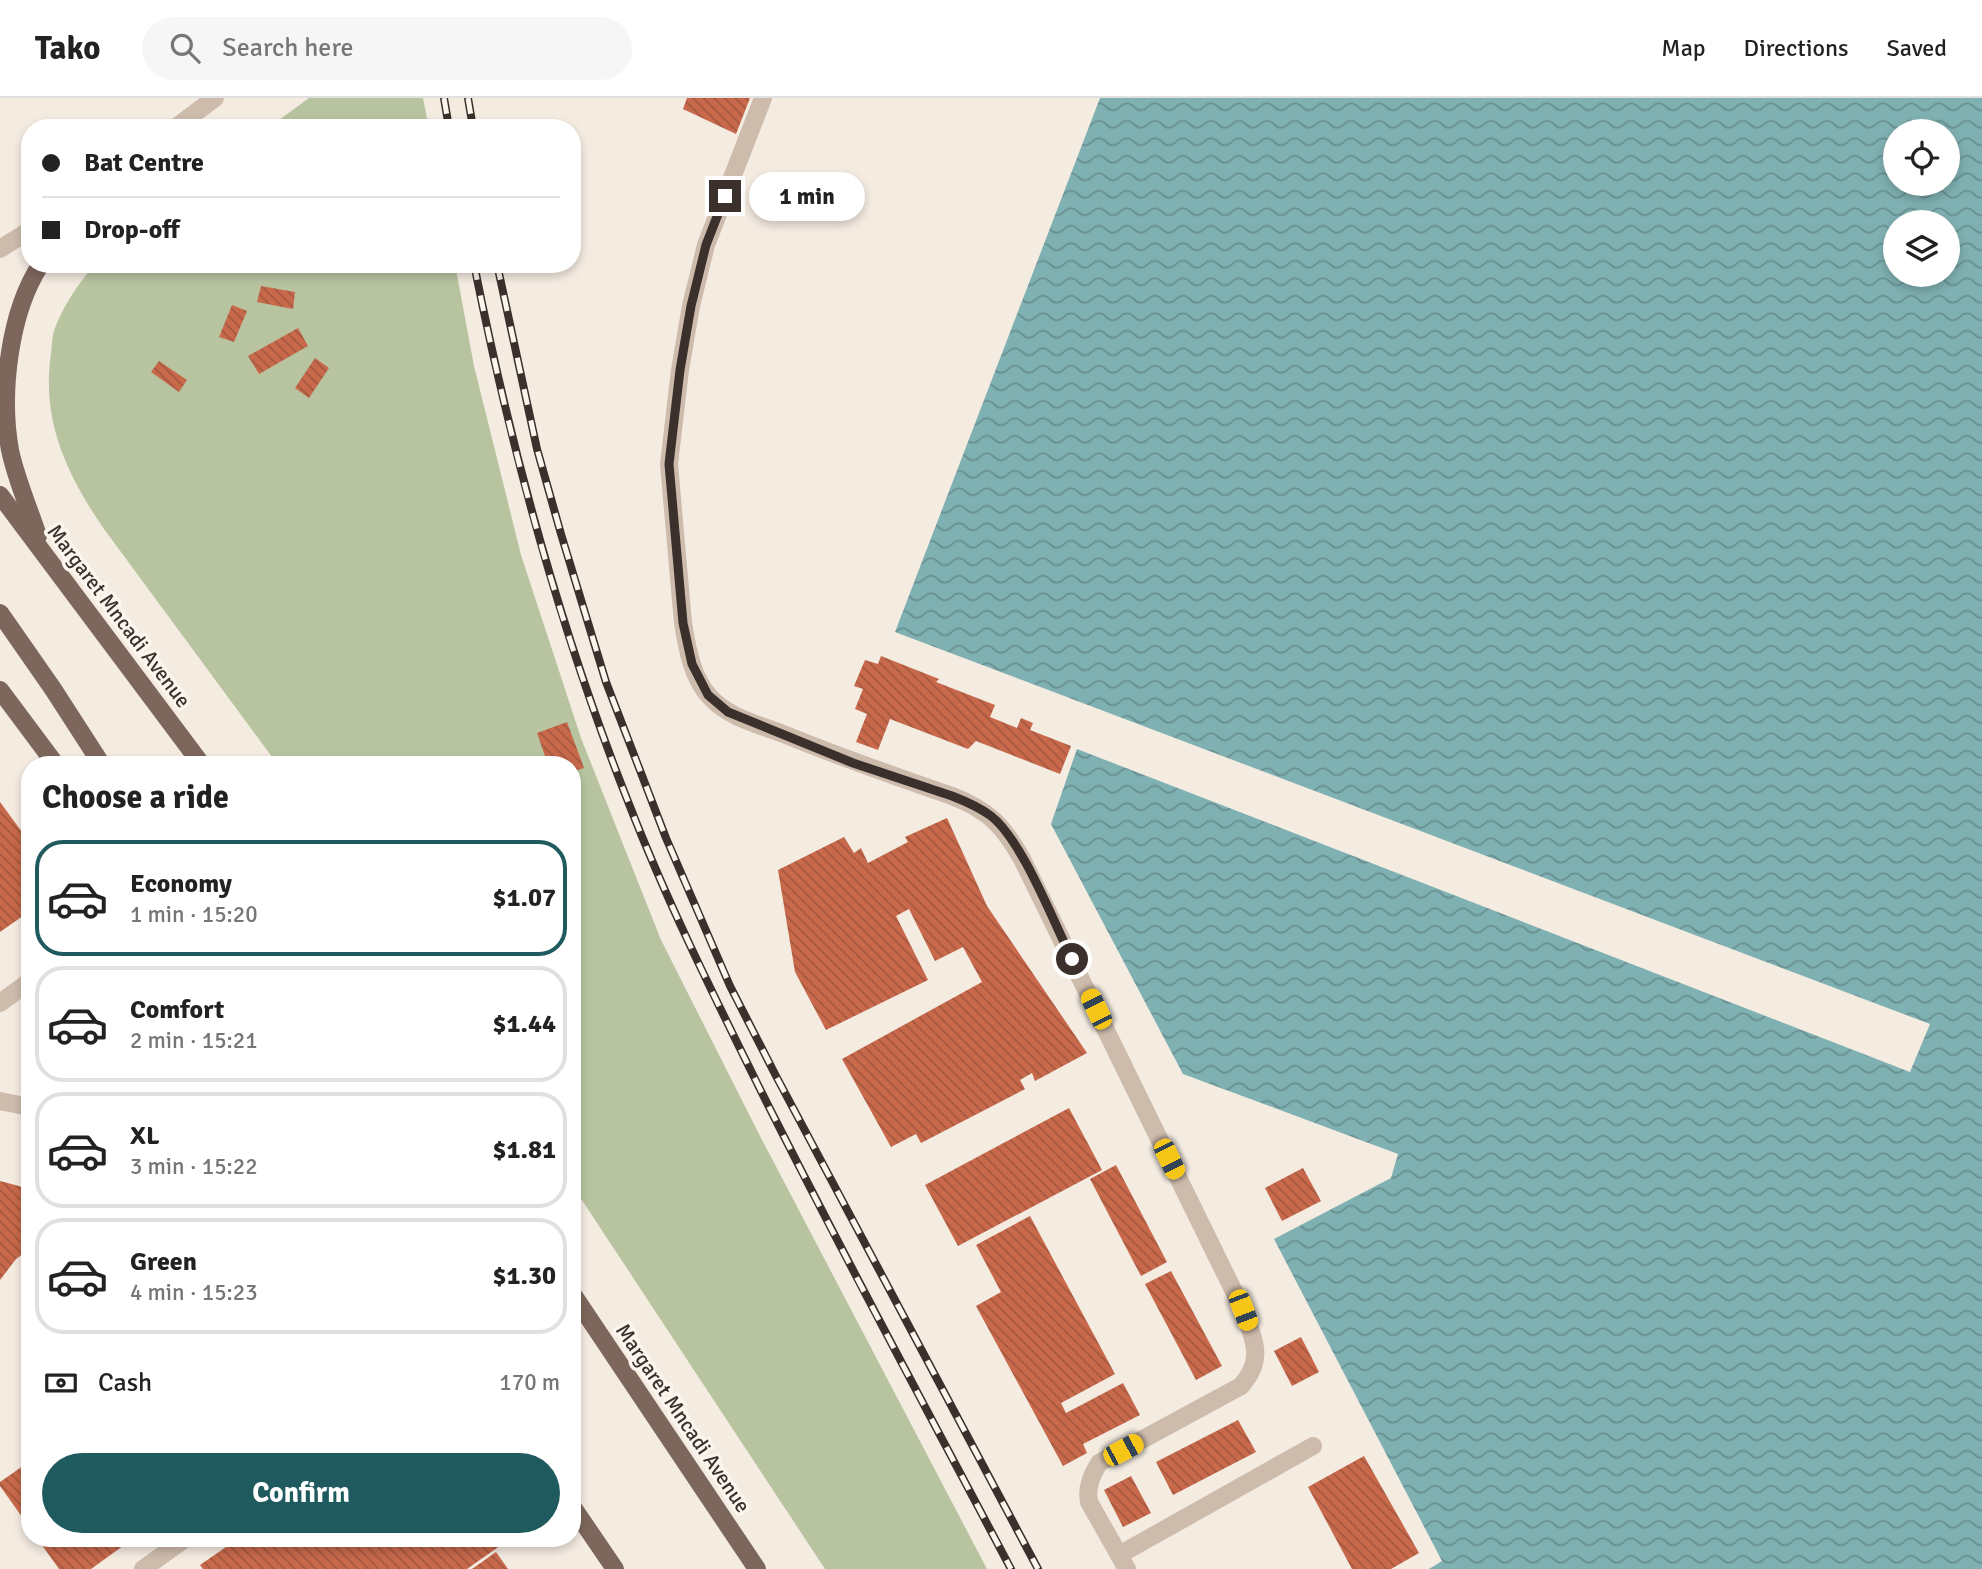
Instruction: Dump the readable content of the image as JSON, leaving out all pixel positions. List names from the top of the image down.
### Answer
{
  "streets": {
    "main road": ["Margaret Mncadi Avenue"]
  },
  "page": {
    "header": "Tako",
    "search": "Search here",
    "nav": ["Map", "Directions", "Saved"],
    "banner": ["Bat Centre", "Drop-off"],
    "bubble": "1 min",
    "heading": "Choose a ride",
    "list": [
      {
        "name": "Economy",
        "note": "1 min · 15:20",
        "value": "$1.07"
      },
      {
        "name": "Comfort",
        "note": "2 min · 15:21",
        "value": "$1.44"
      },
      {
        "name": "XL",
        "note": "3 min · 15:22",
        "value": "$1.81"
      },
      {
        "name": "Green",
        "note": "4 min · 15:23",
        "value": "$1.30"
      }
    ],
    "pay": ["Cash", "170 m"],
    "buttons": "Confirm"
  }
}
